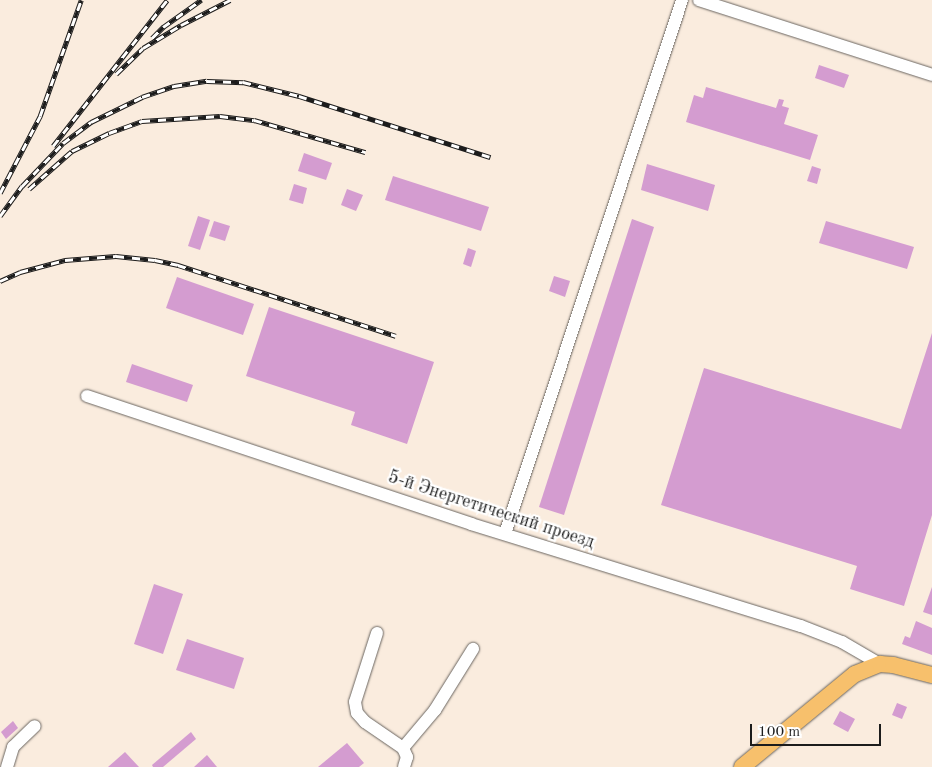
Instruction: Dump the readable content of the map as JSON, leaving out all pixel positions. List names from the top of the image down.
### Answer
{
  "streets": {
    "street": ["5-й Энергетический проезд"]
  },
  "scale_bar": "100 m"
}
